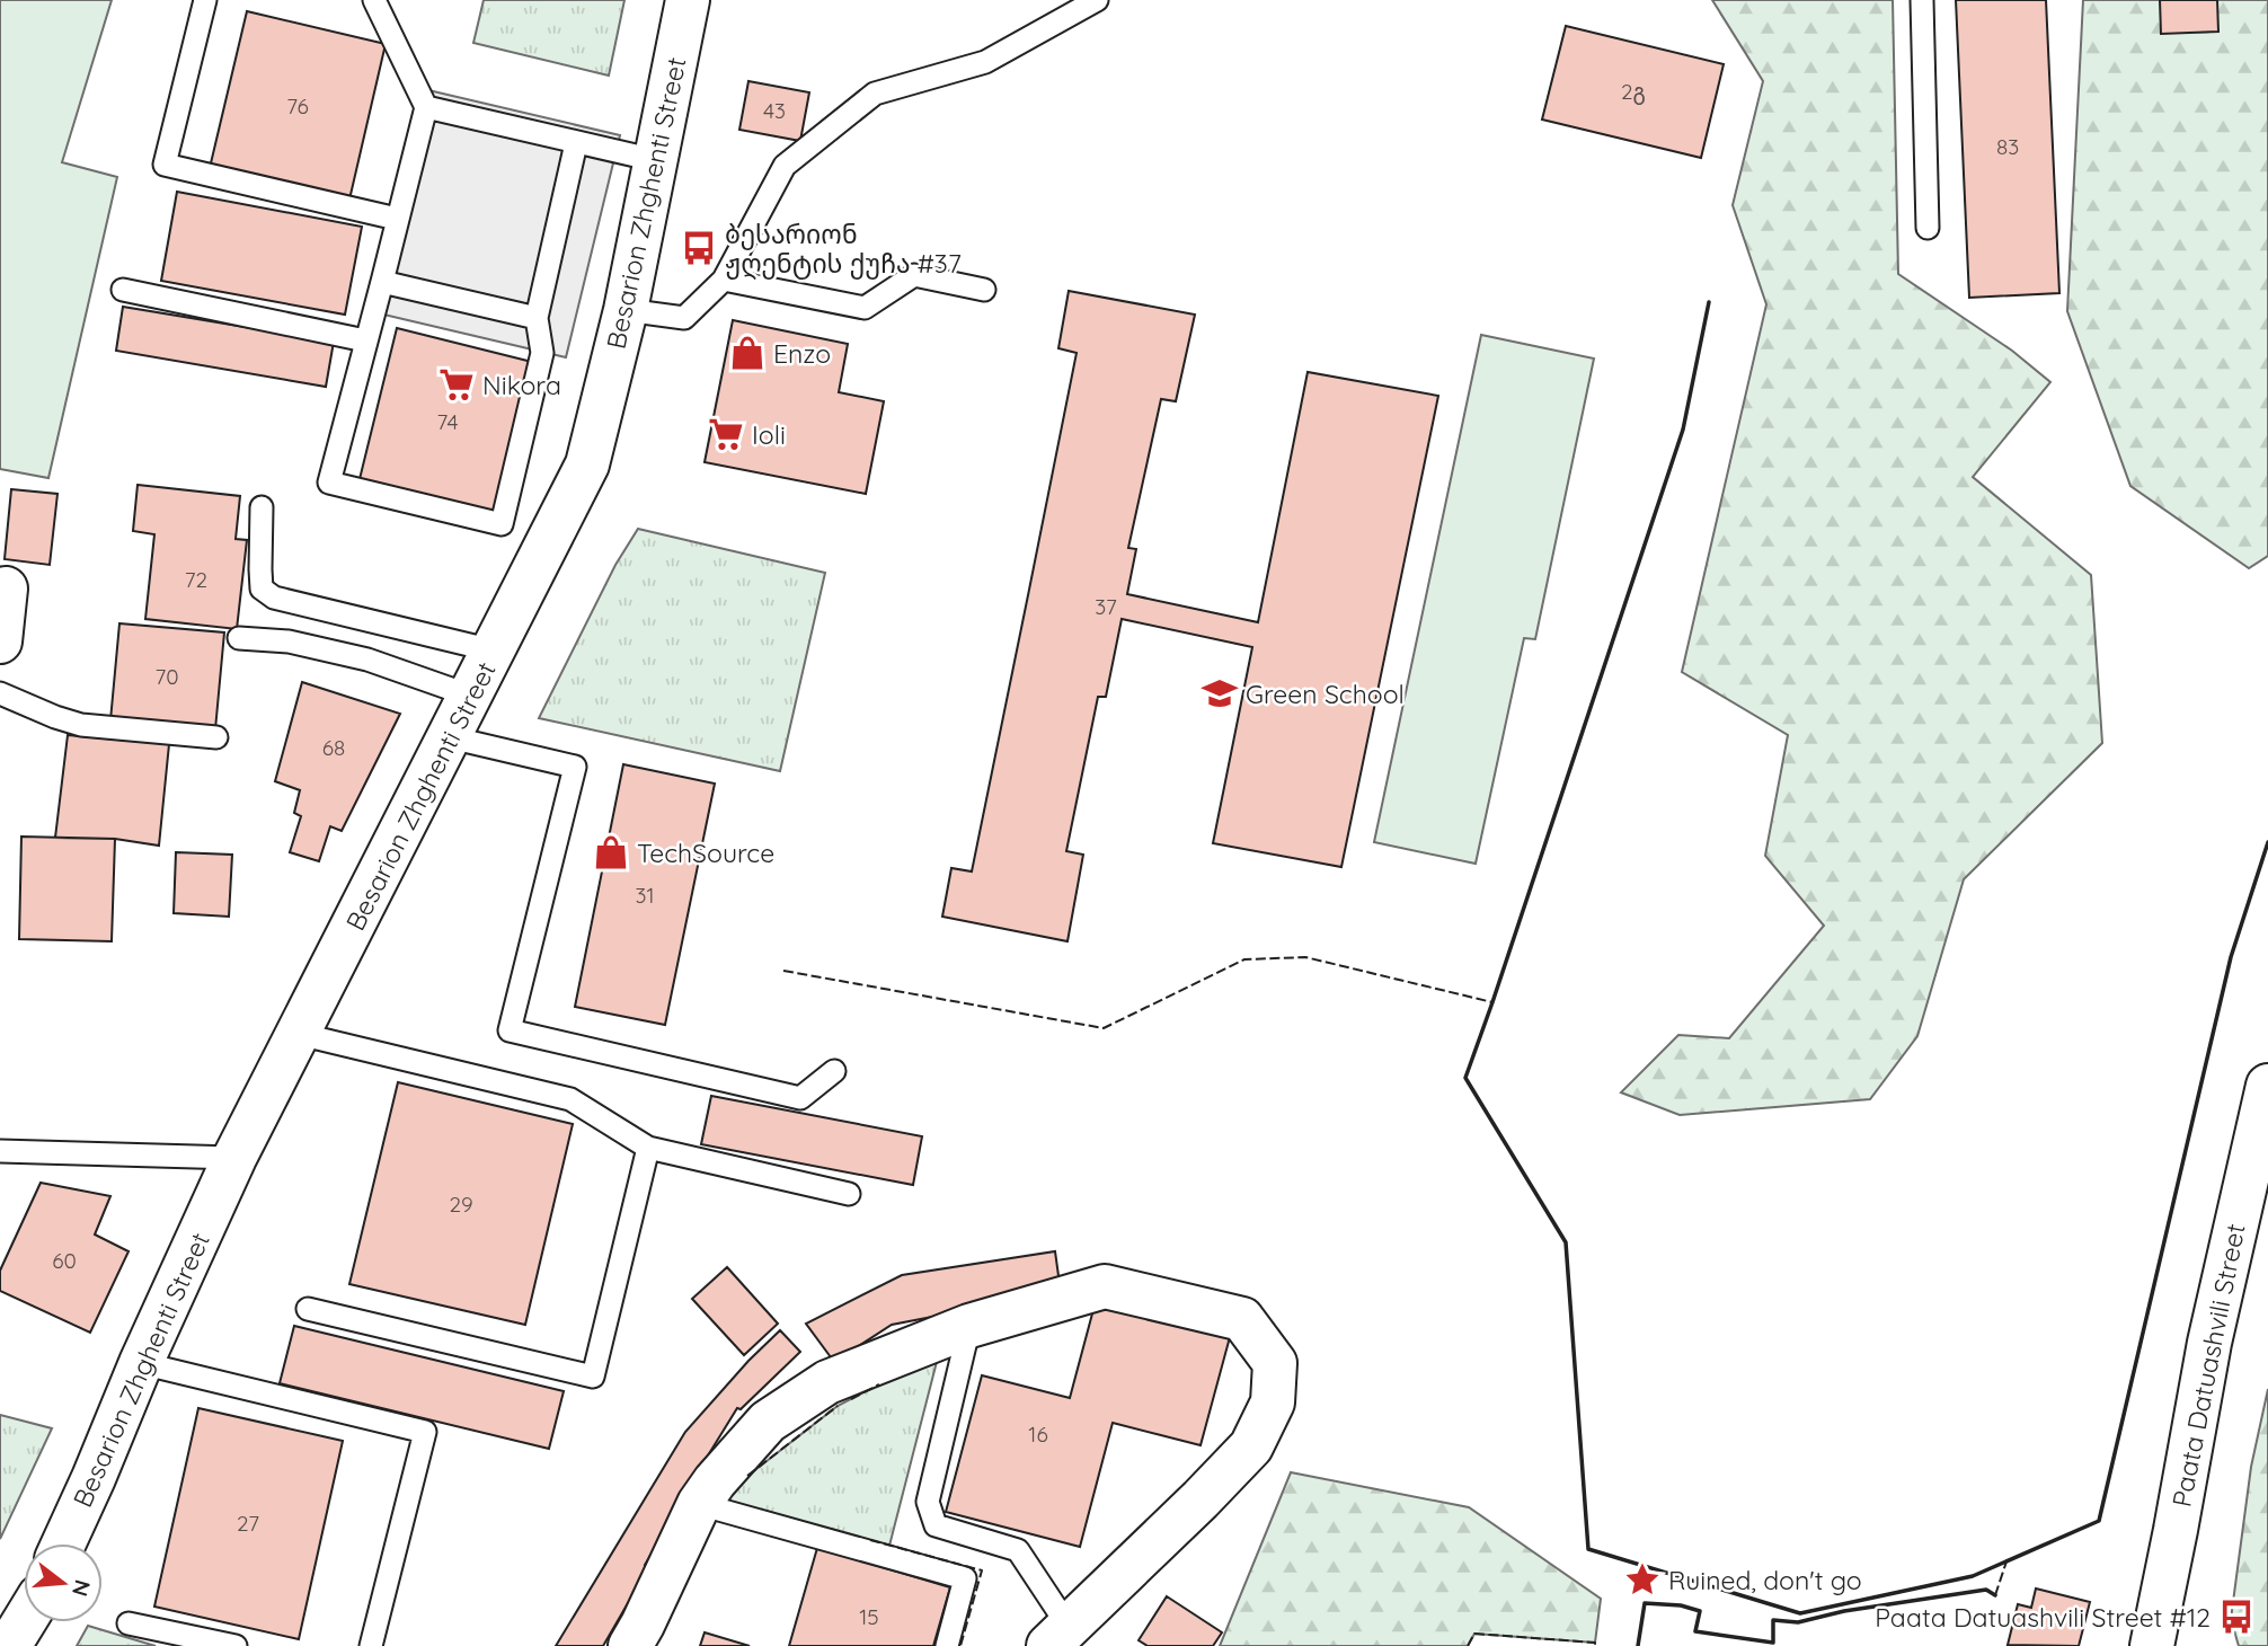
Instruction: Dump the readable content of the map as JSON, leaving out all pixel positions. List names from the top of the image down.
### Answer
{
  "streets": {
    "main road": ["Besarion Zhghenti Street", "Paata Datuashvili Street"]
  },
  "places": {
    "bus stop": ["ბესარიონ ჟღენტის ქუჩა #37", "Paata Datuashvili Street #12"],
    "shop": ["Enzo", "TechSource"],
    "supermarket": ["Nikora", "Ioli"],
    "school or university": ["Green School"],
    "place": ["Ruined, don't go"]
  },
  "house_numbers": [
    "2გ",
    "76",
    "43",
    "83",
    "74",
    "72",
    "37",
    "70",
    "68",
    "31",
    "29",
    "60",
    "16",
    "27",
    "15"
  ],
  "north": "right"
}
